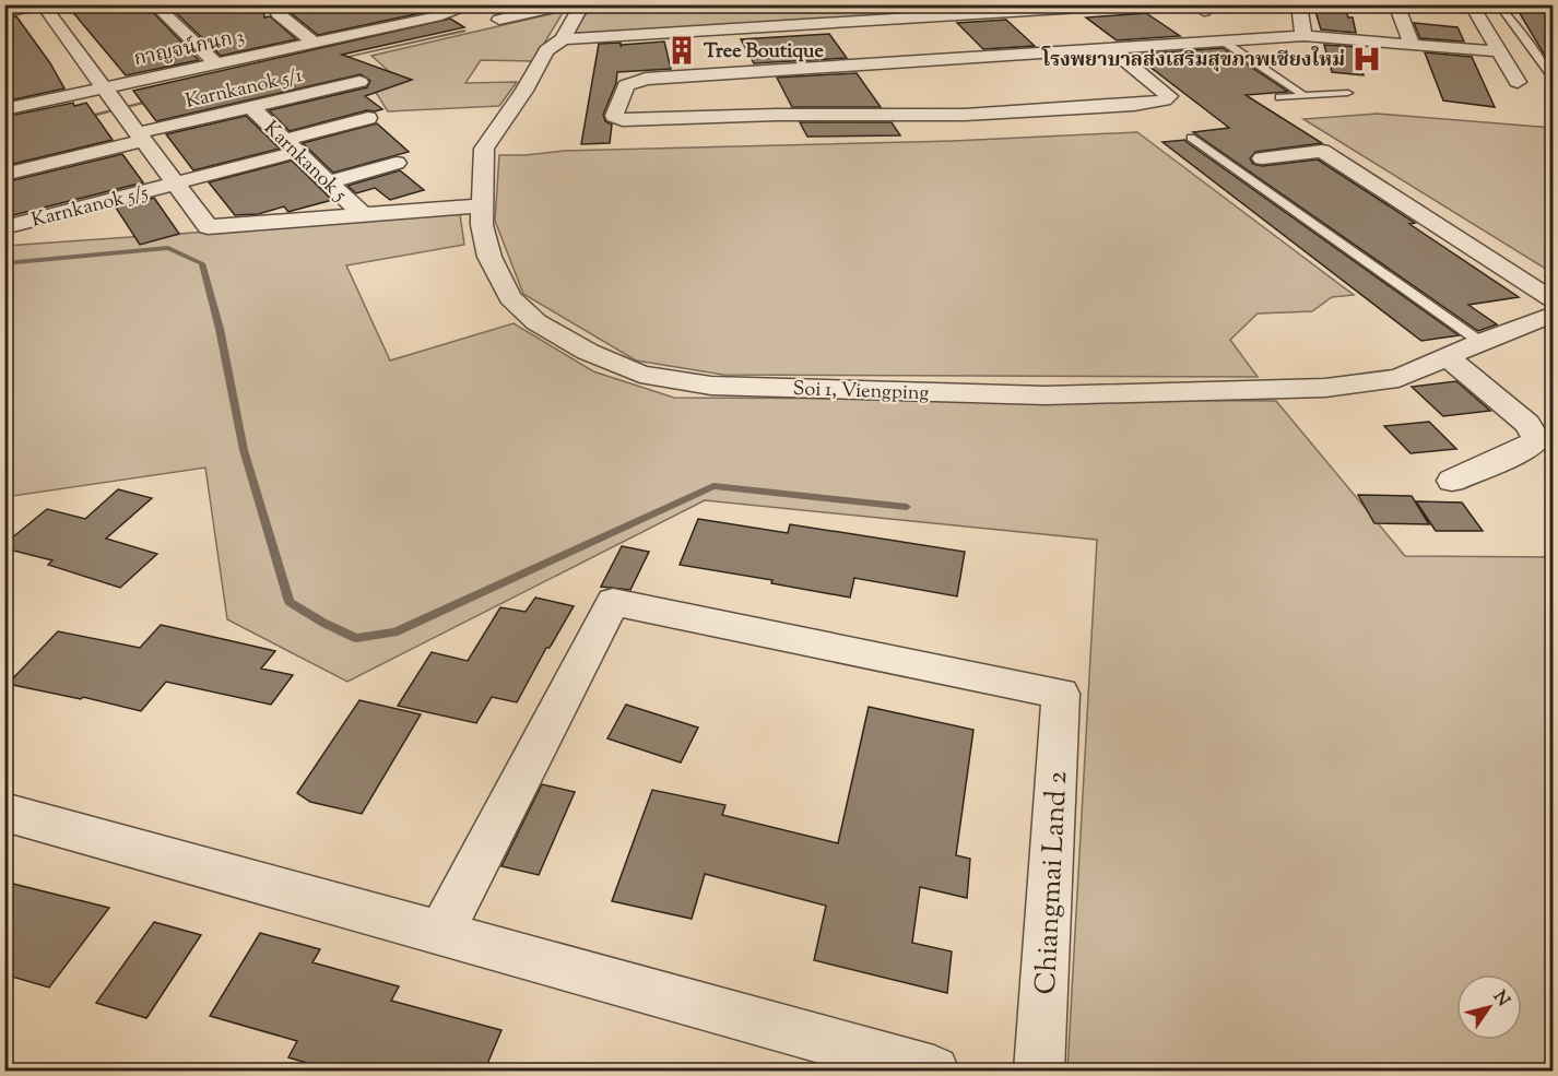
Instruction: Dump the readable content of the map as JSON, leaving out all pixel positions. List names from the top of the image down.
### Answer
{
  "streets": {
    "street": [
      "กาญจน์กนก 3",
      "Karnkanok 5/1",
      "Karnkanok 5",
      "Karnkanok 5/5",
      "Soi 1, Viengping",
      "Chiangmai Land 2"
    ]
  },
  "crossings": [
    ["Karnkanok 5/1", "Karnkanok 5"],
    ["Karnkanok 5", "Karnkanok 5/5"]
  ],
  "places": {
    "building": ["Tree Boutique"],
    "hospital": ["โรงพยาบาลส่งเสริมสุขภาพเชียงใหม่"]
  },
  "north": "top right"
}
